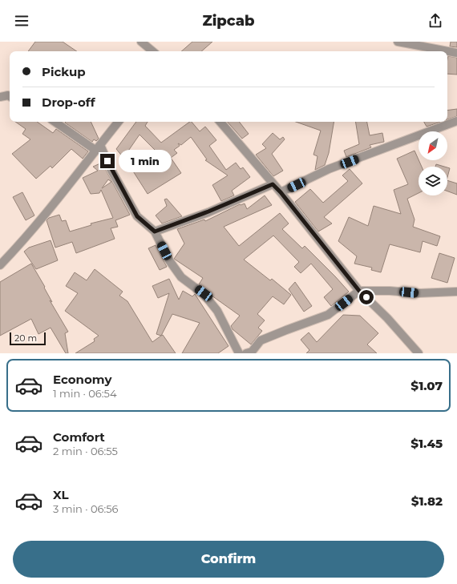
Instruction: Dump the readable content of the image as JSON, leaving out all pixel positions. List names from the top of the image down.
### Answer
{
  "scale_bar": "20 m",
  "north": "bottom left",
  "page": {
    "header": "Zipcab",
    "banner": ["Pickup", "Drop-off"],
    "bubble": "1 min",
    "scale": "20 m",
    "list": [
      {
        "name": "Economy",
        "note": "1 min · 06:54",
        "value": "$1.07"
      },
      {
        "name": "Comfort",
        "note": "2 min · 06:55",
        "value": "$1.45"
      },
      {
        "name": "XL",
        "note": "3 min · 06:56",
        "value": "$1.82"
      }
    ],
    "buttons": "Confirm"
  }
}
